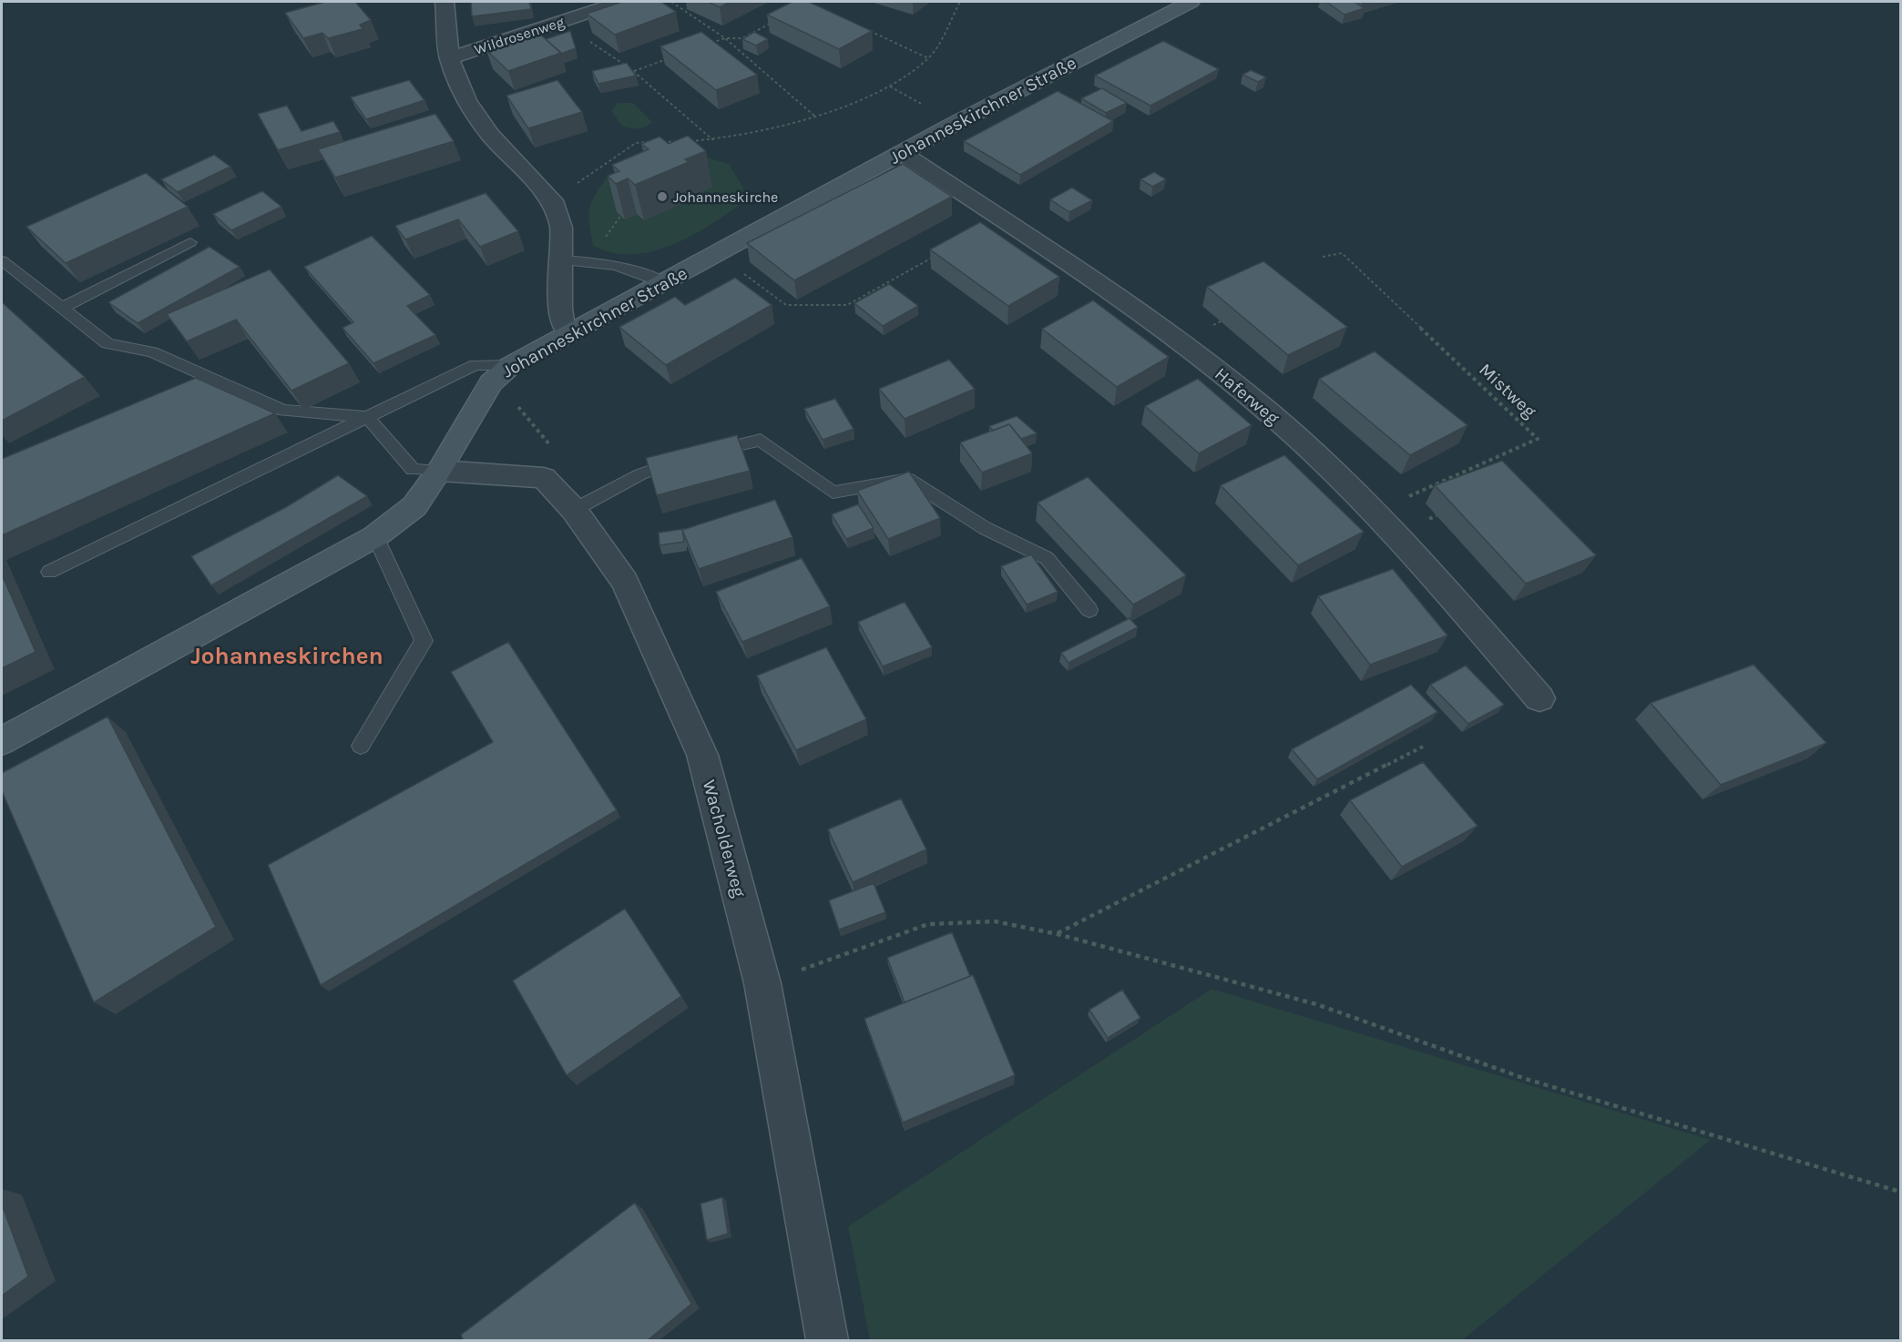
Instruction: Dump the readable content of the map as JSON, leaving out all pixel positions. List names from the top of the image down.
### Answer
{
  "streets": {
    "street": [
      "Wildrosenweg",
      "Johanneskirchner Straße",
      "Haferweg",
      "Wacholderweg"
    ],
    "path": ["Mistweg"]
  },
  "crossings": [
    ["Johanneskirchner Straße", "Haferweg"],
    ["Johanneskirchner Straße", "Wacholderweg"],
    ["Mistweg", "Haferweg"]
  ],
  "districts": ["Johanneskirchen"],
  "places": ["Johanneskirche"]
}
